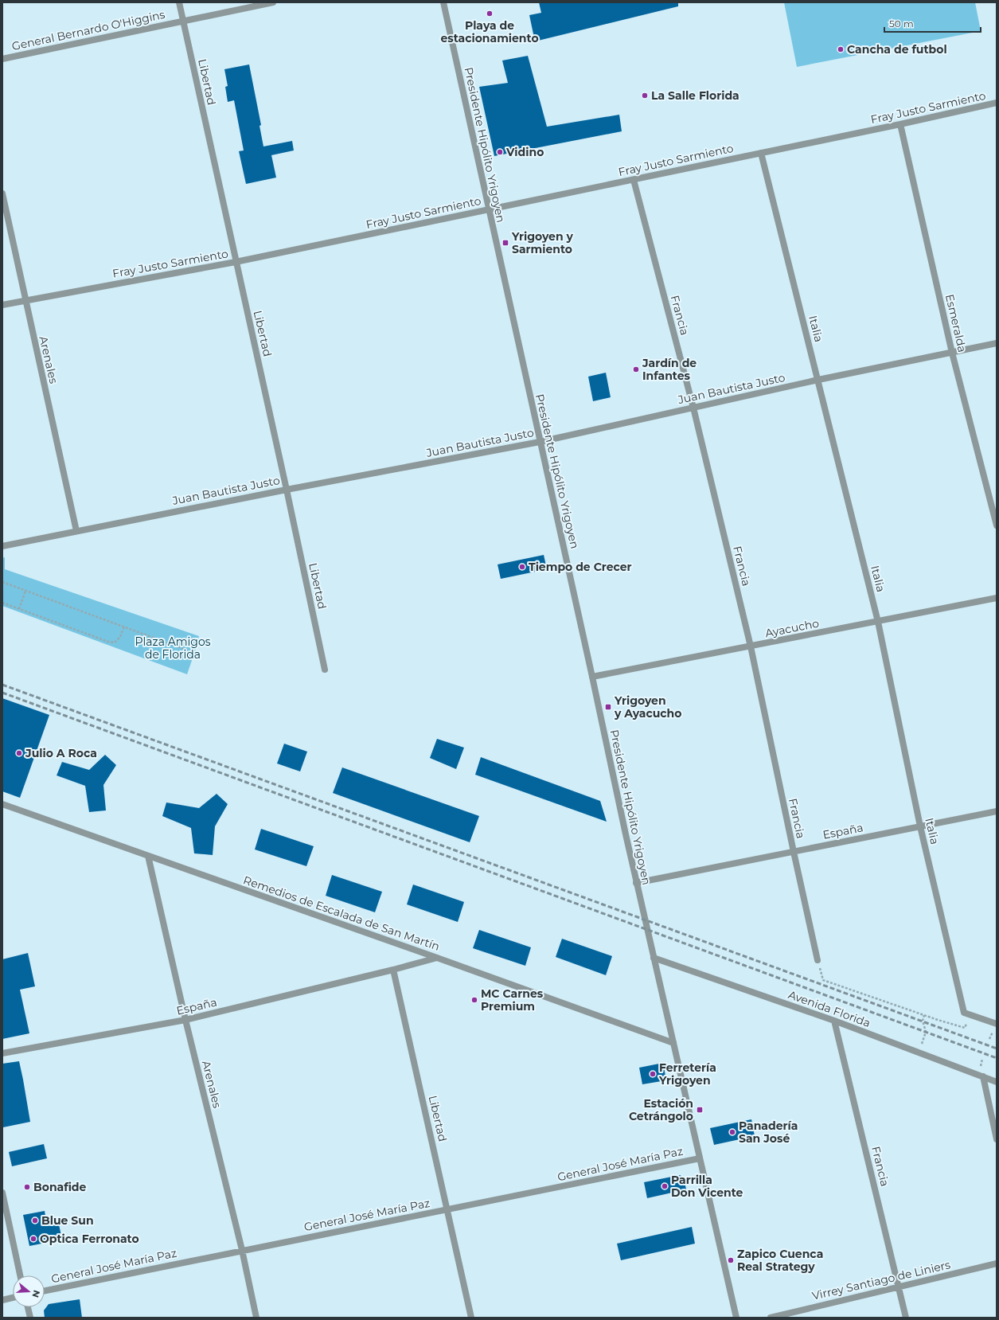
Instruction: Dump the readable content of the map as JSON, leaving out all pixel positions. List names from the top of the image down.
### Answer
{
  "streets": {
    "street": [
      "General Bernardo O'Higgins",
      "Libertad",
      "Fray Justo Sarmiento",
      "Presidente Hipólito Yrigoyen",
      "Francia",
      "Esmeralda",
      "Italia",
      "Arenales",
      "Juan Bautista Justo",
      "Ayacucho",
      "España",
      "Remedios de Escalada de San Martín",
      "Avenida Florida",
      "General José María Paz",
      "Virrey Santiago de Liniers"
    ]
  },
  "crossings": [
    ["General Bernardo O'Higgins", "Libertad"],
    ["Libertad", "Fray Justo Sarmiento"],
    ["Libertad", "Juan Bautista Justo"],
    ["Libertad", "España"],
    ["Libertad", "General José María Paz"],
    ["Fray Justo Sarmiento", "Presidente Hipólito Yrigoyen"],
    ["Fray Justo Sarmiento", "Francia"],
    ["Fray Justo Sarmiento", "Esmeralda"],
    ["Fray Justo Sarmiento", "Italia"],
    ["Fray Justo Sarmiento", "Arenales"],
    ["Presidente Hipólito Yrigoyen", "Juan Bautista Justo"],
    ["Presidente Hipólito Yrigoyen", "Ayacucho"],
    ["Presidente Hipólito Yrigoyen", "España"],
    ["Presidente Hipólito Yrigoyen", "Remedios de Escalada de San Martín"],
    ["Presidente Hipólito Yrigoyen", "Avenida Florida"],
    ["Presidente Hipólito Yrigoyen", "General José María Paz"],
    ["Francia", "Juan Bautista Justo"],
    ["Francia", "Ayacucho"],
    ["Francia", "España"],
    ["Francia", "Avenida Florida"],
    ["Francia", "Virrey Santiago de Liniers"],
    ["Esmeralda", "Juan Bautista Justo"],
    ["Italia", "Juan Bautista Justo"],
    ["Italia", "Ayacucho"],
    ["Italia", "España"],
    ["Arenales", "Juan Bautista Justo"],
    ["Arenales", "España"],
    ["Arenales", "Remedios de Escalada de San Martín"],
    ["Arenales", "General José María Paz"]
  ],
  "parks": ["Plaza Amigos de Florida"],
  "places": {
    "other": [
      "Playa de estacionamiento",
      "Cancha de futbol",
      "La Salle Florida",
      "Vidino",
      "Jardín de Infantes",
      "Tiempo de Crecer",
      "Julio A Roca",
      "MC Carnes Premium",
      "Ferretería Yrigoyen",
      "Panadería San José",
      "Parrilla Don Vicente",
      "Bonafide",
      "Blue Sun",
      "Optica Ferronato",
      "Zapico Cuenca Real Strategy"
    ],
    "transit": ["Yrigoyen y Sarmiento", "Yrigoyen y Ayacucho", "Estación Cetrángolo"]
  },
  "scale_bar": "50 m",
  "north": "right"
}
